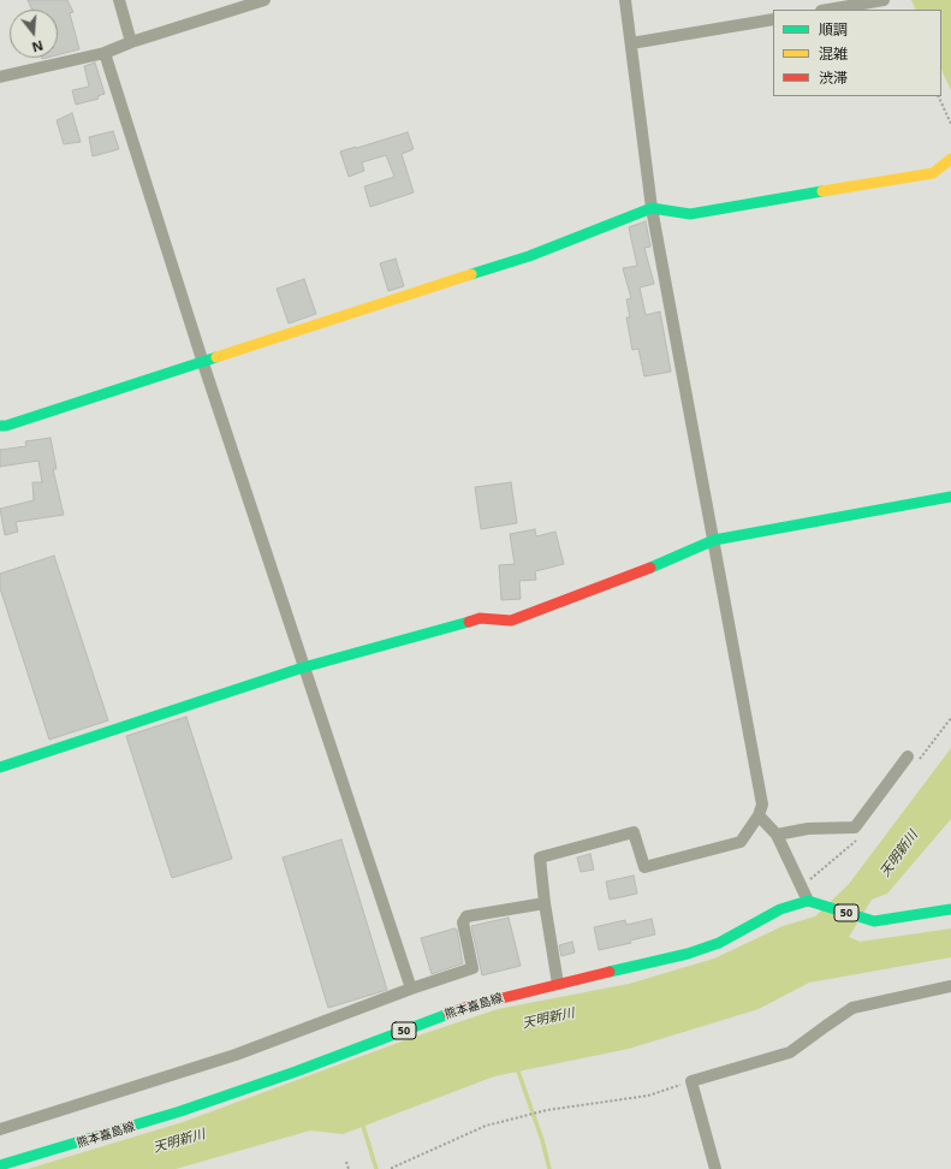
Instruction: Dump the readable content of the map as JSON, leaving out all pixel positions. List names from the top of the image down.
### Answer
{
  "streets": {
    "street": ["50", "熊本嘉島線"]
  },
  "crossings": [
    ["50", "熊本嘉島線"]
  ],
  "water": ["天明新川"],
  "legend": ["順調", "混雑", "渋滞"],
  "north": "bottom"
}
